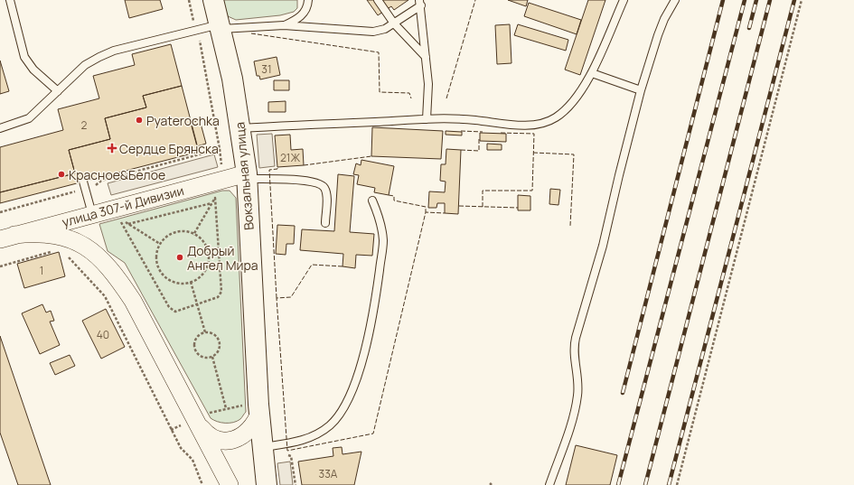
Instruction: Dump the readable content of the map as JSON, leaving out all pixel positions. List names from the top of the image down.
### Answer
{
  "streets": {
    "main road": ["Вокзальная улица"],
    "street": ["улица 307-й Дивизии"]
  },
  "crossings": [
    ["Вокзальная улица", "улица 307-й Дивизии"]
  ],
  "places": {
    "other": ["Pyaterochka", "Красное&Белое", "Добрый Ангел Мира"],
    "health": ["Сердце Брянска"]
  },
  "house_numbers": [
    "31",
    "2",
    "21Ж",
    "1",
    "40",
    "33А"
  ]
}
